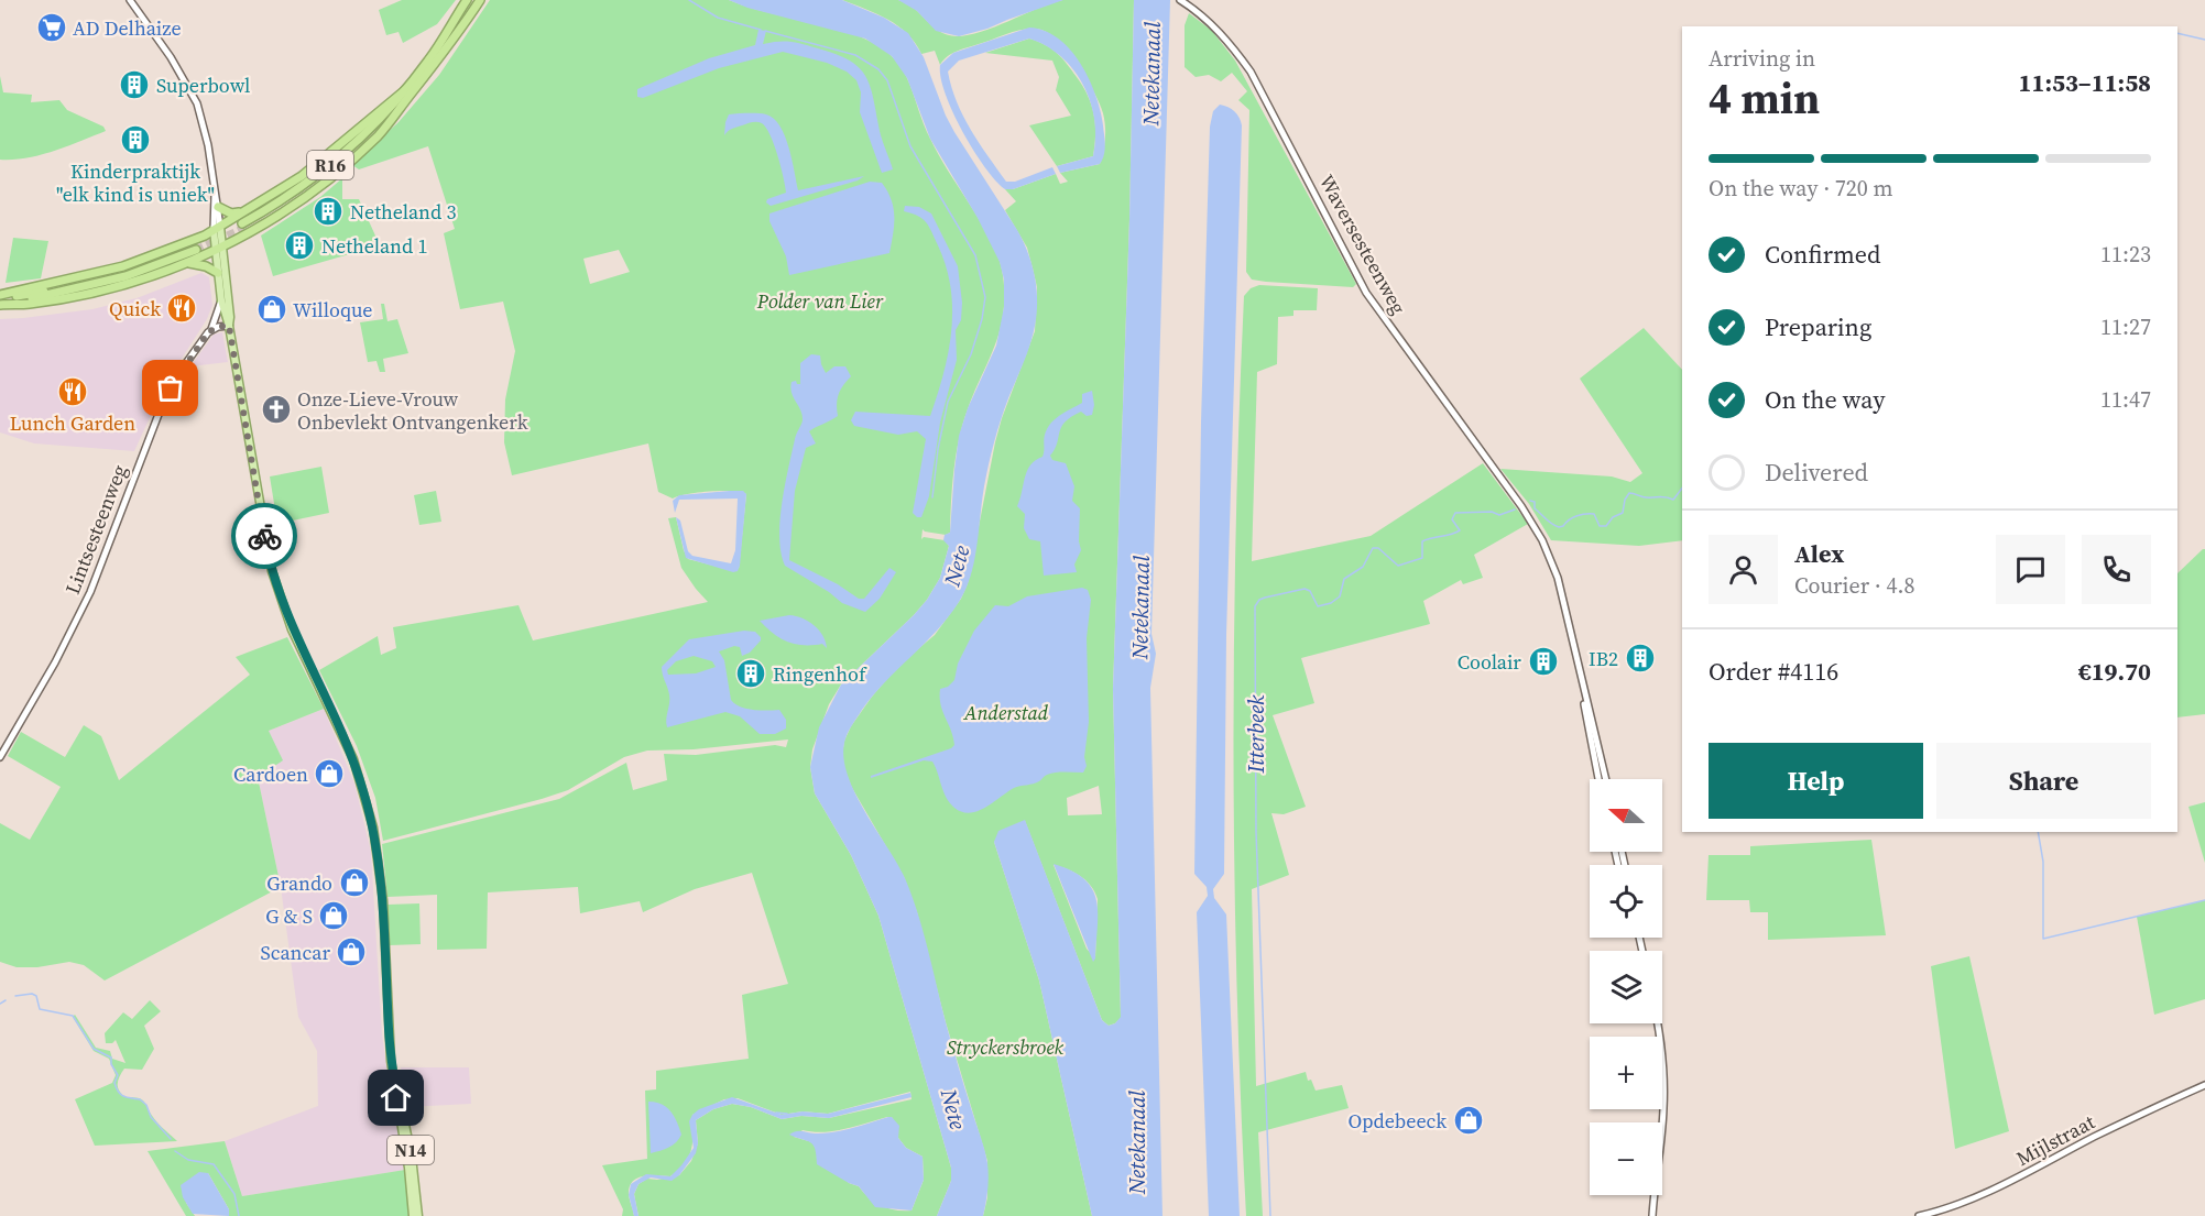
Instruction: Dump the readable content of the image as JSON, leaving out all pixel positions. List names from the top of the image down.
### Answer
{
  "streets": {
    "highway": ["R16"],
    "main road": [
      "Waversesteenweg",
      "Lintsesteenweg",
      "Mijlstraat",
      "N14"
    ]
  },
  "crossings": [
    ["Lintsesteenweg", "N14"]
  ],
  "water": ["Netekanaal", "Nete", "Itterbeek"],
  "parks": ["Polder van Lier", "Anderstad", "Stryckersbroek"],
  "places": {
    "supermarket": ["AD Delhaize"],
    "building": [
      "Superbowl",
      "Kinderpraktijk \"elk kind is uniek\"",
      "Netheland 3",
      "Netheland 1",
      "IB2",
      "Coolair",
      "Ringenhof"
    ],
    "restaurant": ["Quick", "Lunch Garden"],
    "shop": [
      "Willoque",
      "Cardoen",
      "Grando",
      "G & S",
      "Scancar",
      "Opdebeeck"
    ],
    "church": ["Onze-Lieve-Vrouw Onbevlekt Ontvangenkerk"]
  },
  "north": "left",
  "page": {
    "heading": ["4 min", "Arriving in", "11:53–11:58"],
    "panel": [
      "Alex",
      "Courier · 4.8",
      "Order #4116",
      "€19.70"
    ],
    "bar": "On the way · 720 m",
    "list": [
      ["Confirmed", "11:23"],
      ["Preparing", "11:27"],
      ["On the way", "11:47"],
      "Delivered"
    ],
    "buttons": ["Help", "Share"],
    "map_buttons": ["+", "−"]
  }
}
